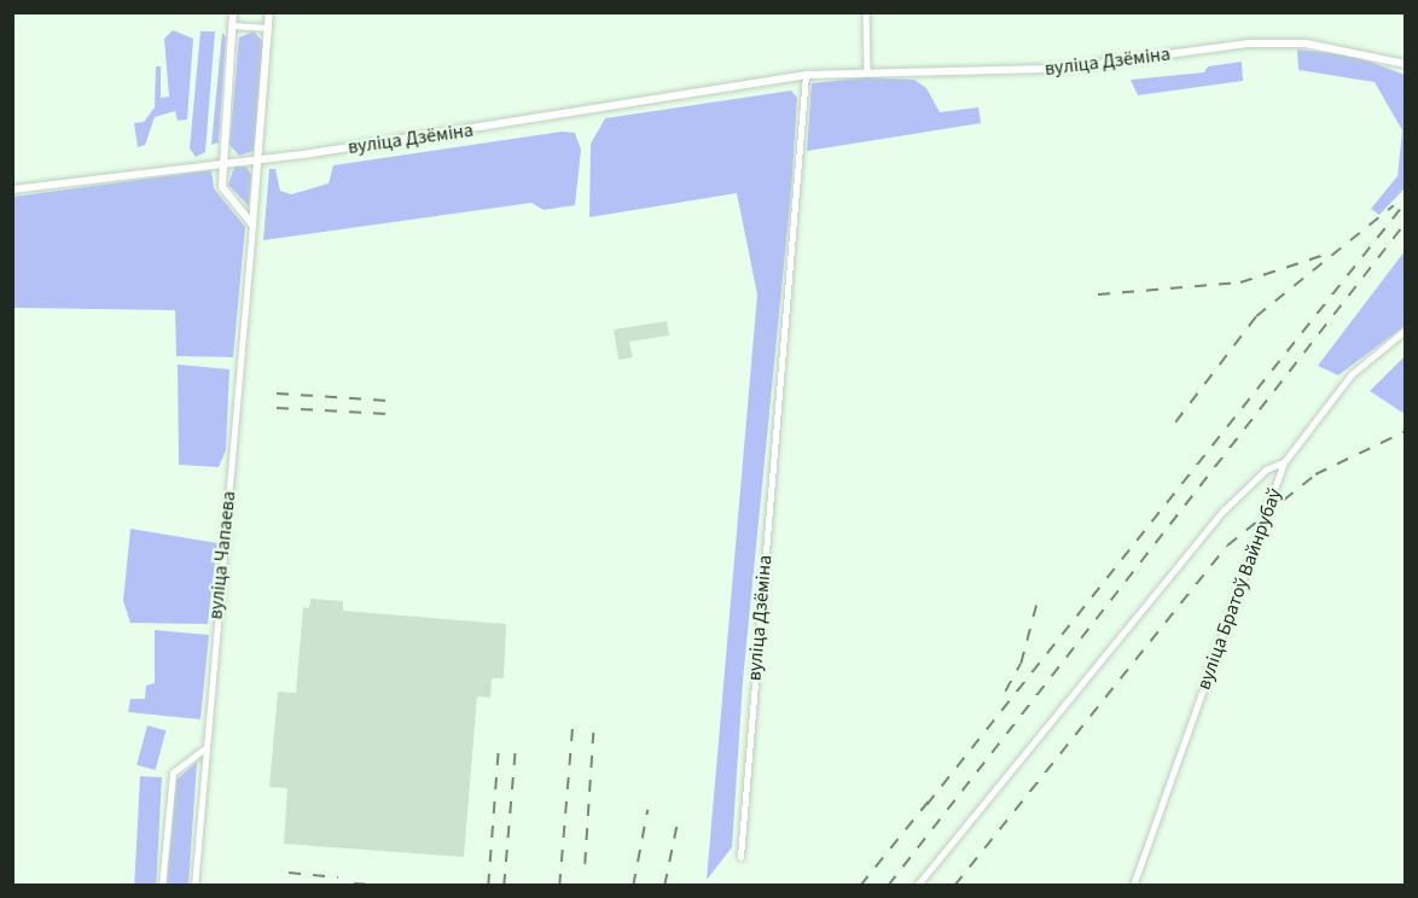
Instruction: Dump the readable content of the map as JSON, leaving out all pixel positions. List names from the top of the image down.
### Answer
{
  "streets": {
    "main road": ["вуліца Дзёміна", "вуліца Чапаева"],
    "street": ["вуліца Братоў Вайнрубаў"]
  },
  "crossings": [
    ["вуліца Дзёміна", "вуліца Чапаева"]
  ]
}
